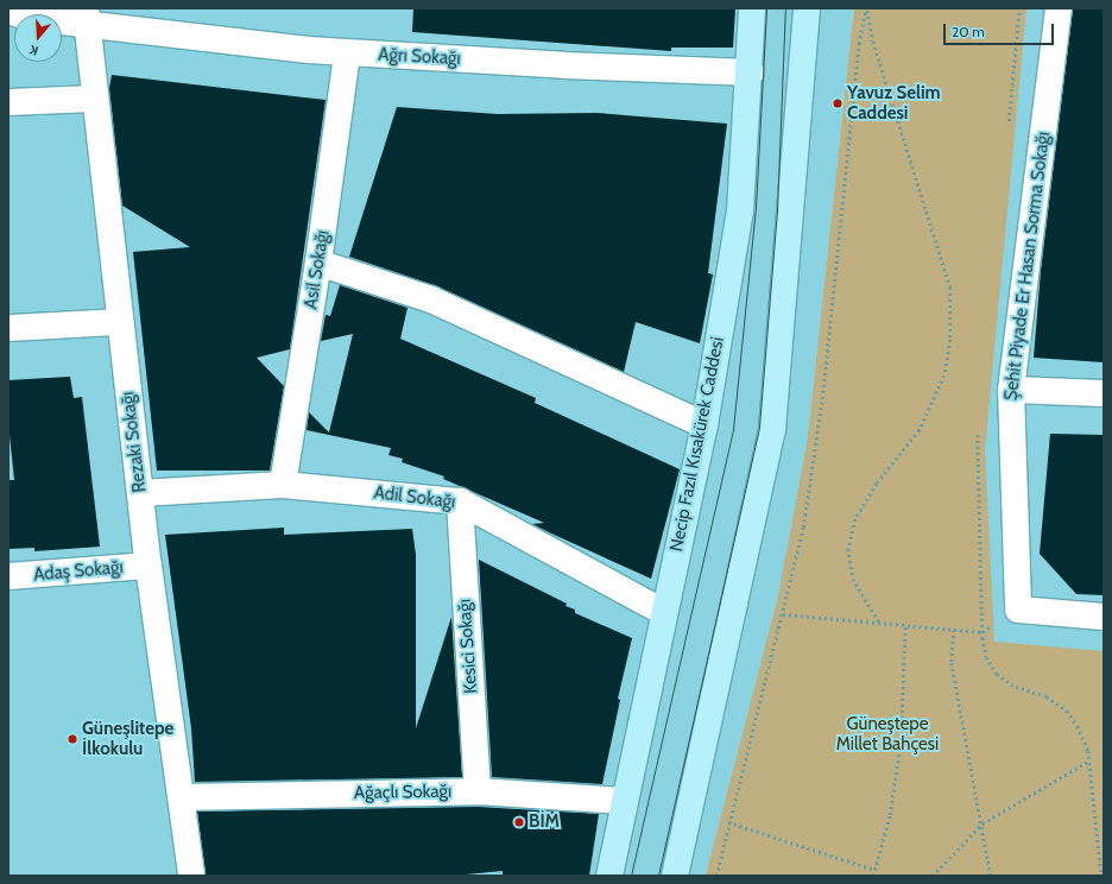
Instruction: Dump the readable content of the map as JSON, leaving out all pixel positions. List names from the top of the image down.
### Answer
{
  "streets": {
    "main road": ["Necip Fazıl Kısakürek Caddesi"],
    "street": [
      "Ağrı Sokağı",
      "Şehit Piyade Er Hasan Sorma Sokağı",
      "Asil Sokağı",
      "Rezaki Sokağı",
      "Adil Sokağı",
      "Adaş Sokağı",
      "Kesici Sokağı",
      "Ağaçlı Sokağı"
    ]
  },
  "crossings": [
    ["Ağrı Sokağı", "Asil Sokağı"],
    ["Ağrı Sokağı", "Rezaki Sokağı"],
    ["Ağrı Sokağı", "Necip Fazıl Kısakürek Caddesi"],
    ["Asil Sokağı", "Adil Sokağı"],
    ["Rezaki Sokağı", "Adil Sokağı"],
    ["Rezaki Sokağı", "Adaş Sokağı"],
    ["Rezaki Sokağı", "Ağaçlı Sokağı"],
    ["Necip Fazıl Kısakürek Caddesi", "Adil Sokağı"],
    ["Necip Fazıl Kısakürek Caddesi", "Ağaçlı Sokağı"],
    ["Adil Sokağı", "Kesici Sokağı"],
    ["Kesici Sokağı", "Ağaçlı Sokağı"]
  ],
  "parks": ["Güneştepe Millet Bahçesi"],
  "places": ["Yavuz Selim Caddesi", "Güneşlitepe İlkokulu", "BİM"],
  "scale_bar": "20 m",
  "north": "bottom"
}
